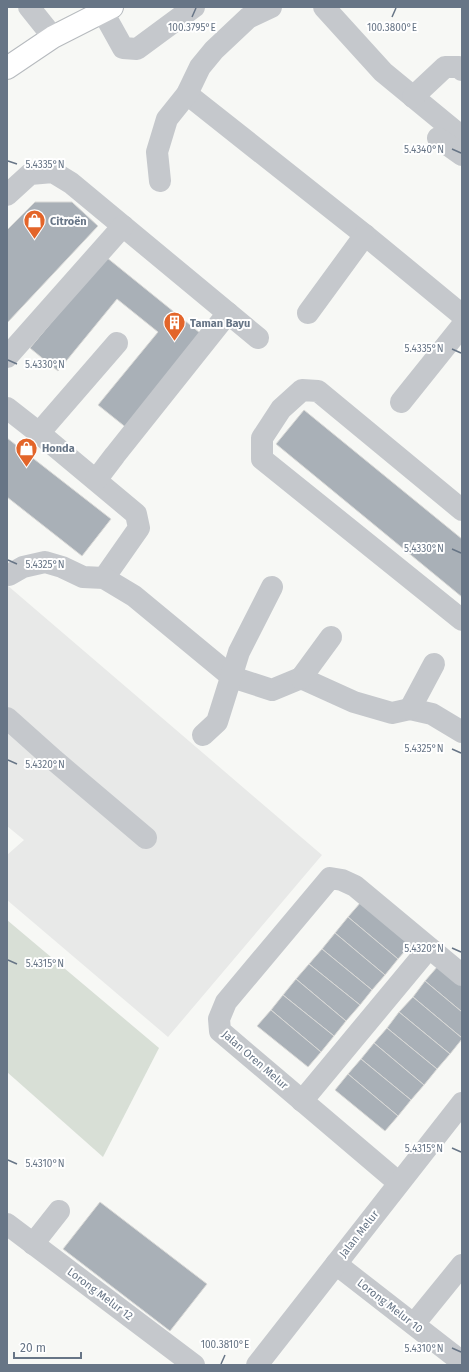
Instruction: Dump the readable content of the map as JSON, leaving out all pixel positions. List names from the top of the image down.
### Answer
{
  "streets": {
    "street": [
      "Jalan Oren Melur",
      "Jalan Melur",
      "Lorong Melur 12",
      "Lorong Melur 10"
    ]
  },
  "crossings": [
    ["Jalan Oren Melur", "Jalan Melur"],
    ["Jalan Melur", "Lorong Melur 10"]
  ],
  "places": {
    "shop": ["Citroën", "Honda"],
    "building": ["Taman Bayu"]
  },
  "scale_bar": "20 m",
  "coordinates": [
    "100.3795°E",
    "100.3800°E",
    "5.4340°N",
    "5.4335°N",
    "5.4330°N",
    "5.4325°N",
    "5.4320°N",
    "5.4315°N",
    "5.4310°N",
    "100.3810°E"
  ]
}
